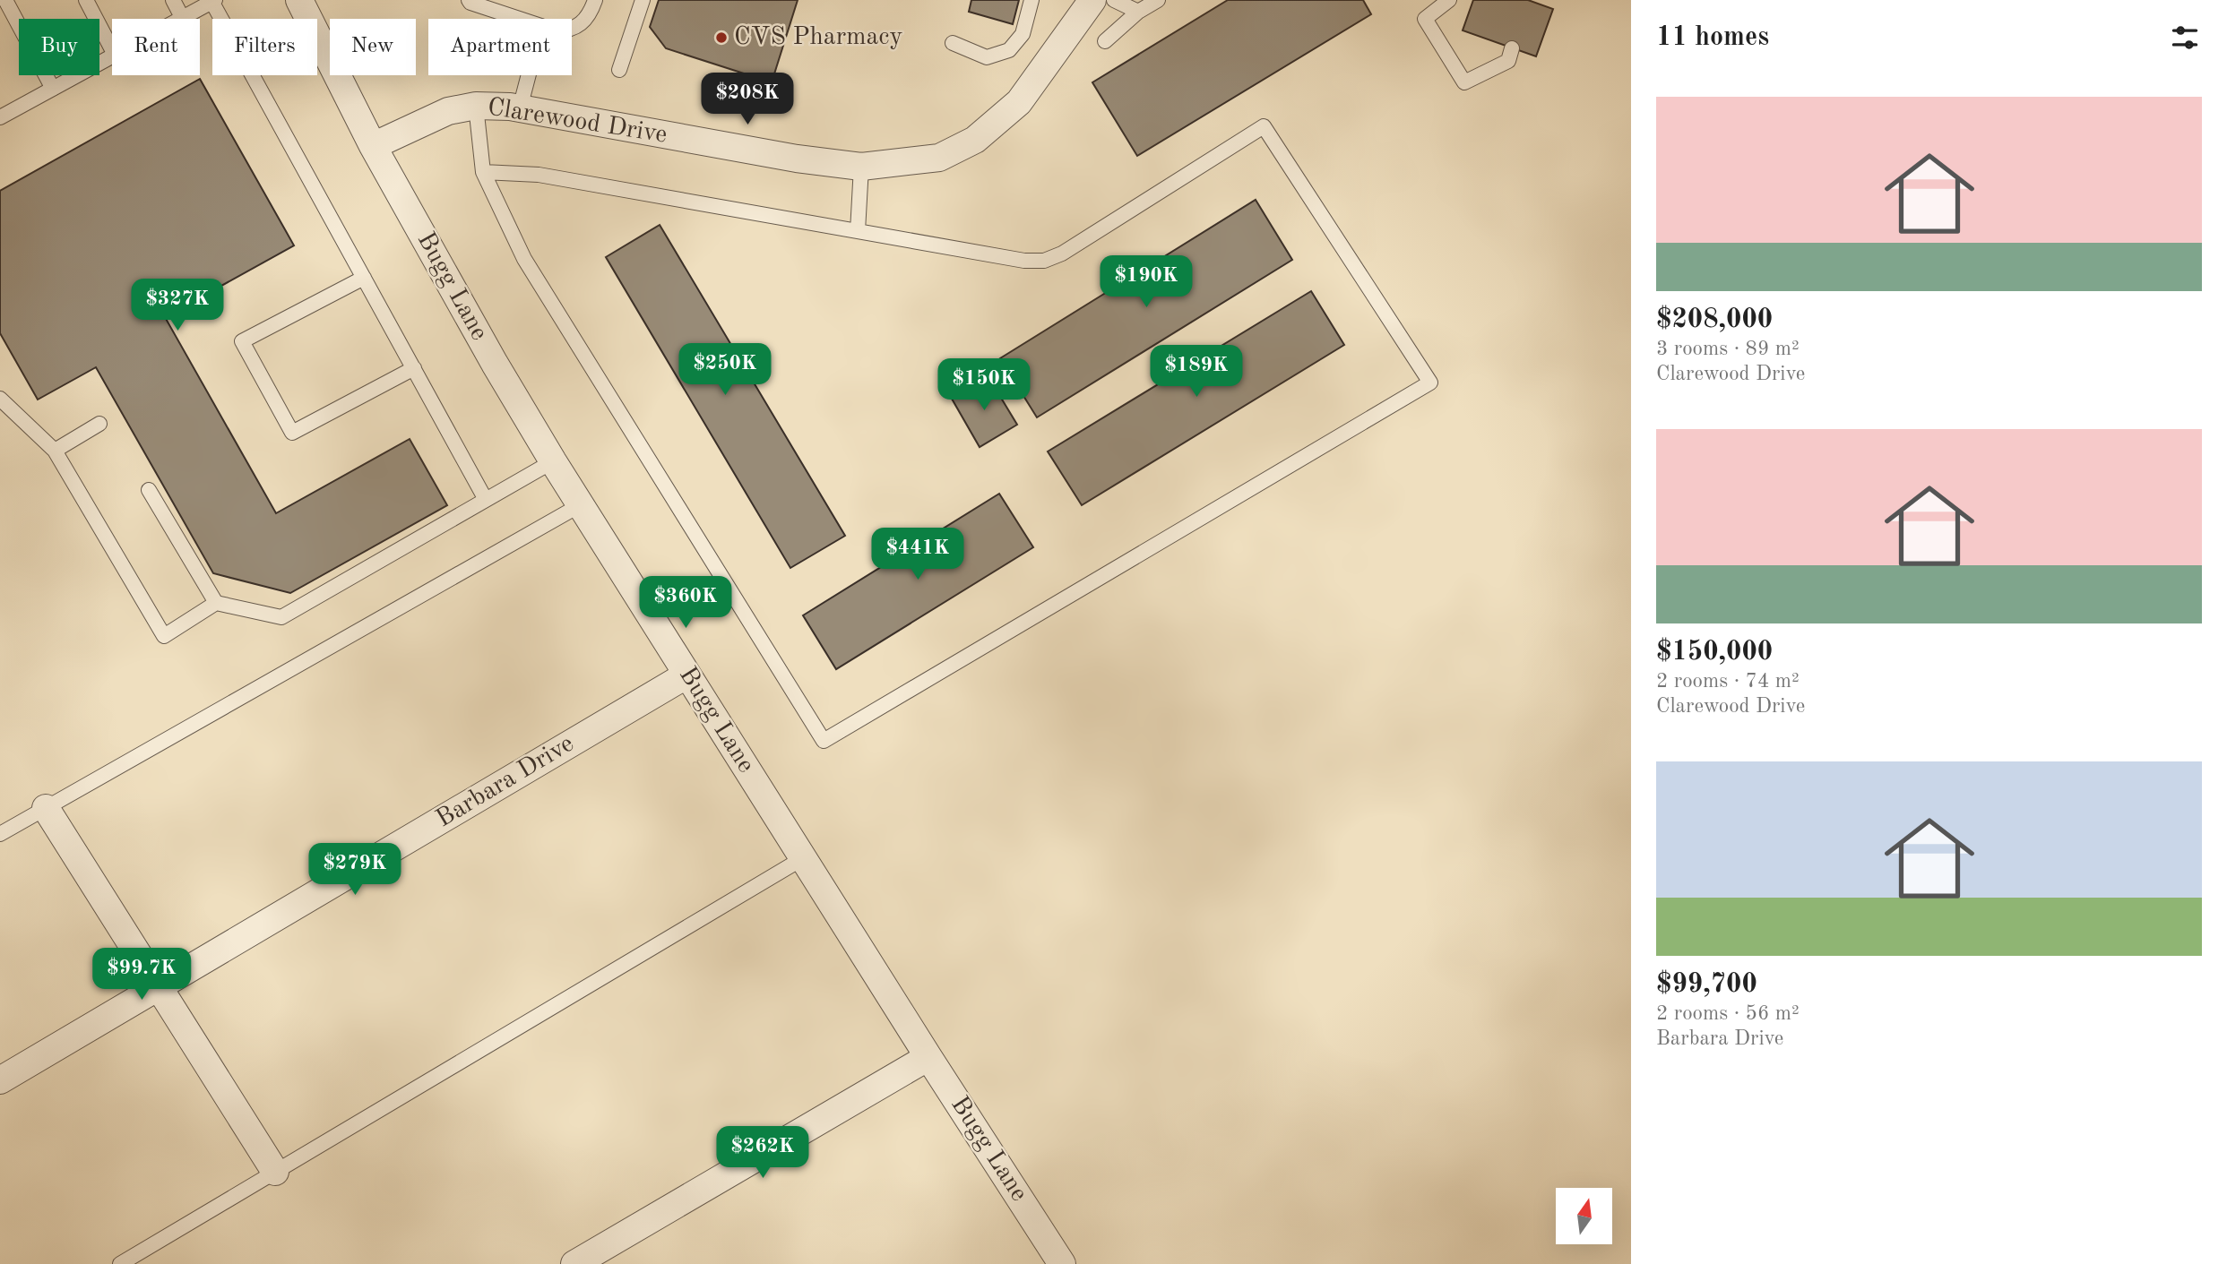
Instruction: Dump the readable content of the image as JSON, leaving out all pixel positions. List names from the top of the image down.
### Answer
{
  "streets": {
    "street": ["Clarewood Drive", "Bugg Lane", "Barbara Drive"]
  },
  "crossings": [
    ["Clarewood Drive", "Bugg Lane"],
    ["Bugg Lane", "Barbara Drive"]
  ],
  "places": ["CVS Pharmacy"],
  "north": "top",
  "page": {
    "heading": "11 homes",
    "chip": [
      "Buy",
      "Rent",
      "Filters",
      "New",
      "Apartment"
    ],
    "price": [
      "$208K",
      "$190K",
      "$327K",
      "$250K",
      "$189K",
      "$150K",
      "$441K",
      "$360K",
      "$279K",
      "$99.7K",
      "$262K"
    ],
    "list": [
      {
        "name": "$208,000",
        "note": "3 rooms · 89 m² · Clarewood Drive"
      },
      {
        "name": "$150,000",
        "note": "2 rooms · 74 m² · Clarewood Drive"
      },
      {
        "name": "$99,700",
        "note": "2 rooms · 56 m² · Barbara Drive"
      }
    ]
  }
}
